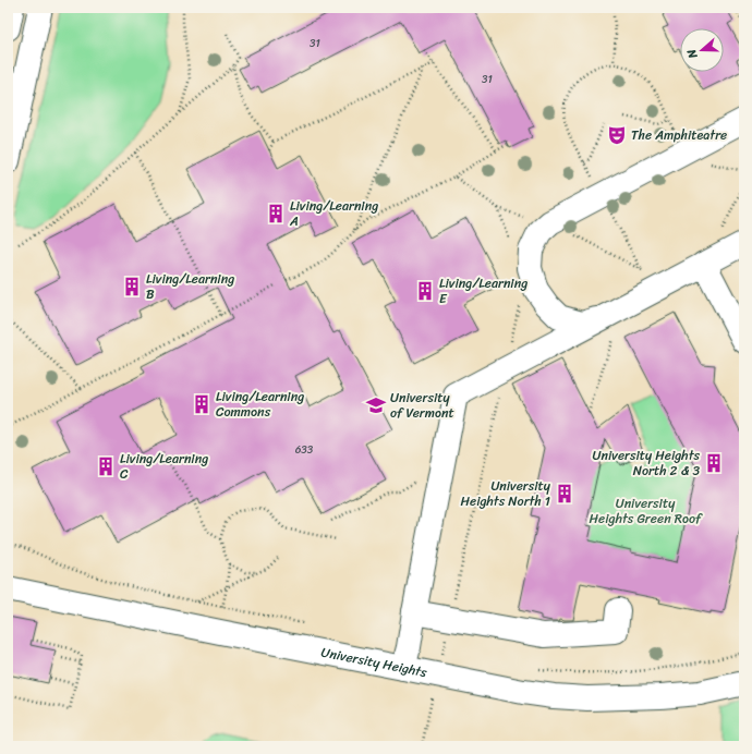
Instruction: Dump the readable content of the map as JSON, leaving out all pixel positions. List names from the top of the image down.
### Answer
{
  "streets": {
    "street": ["University Heights"]
  },
  "parks": ["University Heights Green Roof"],
  "places": {
    "theatre": ["The Amphiteatre"],
    "building": [
      "Living/Learning A",
      "Living/Learning B",
      "Living/Learning E",
      "Living/Learning Commons",
      "University Heights North 2 & 3",
      "Living/Learning C",
      "University Heights North 1"
    ],
    "school or university": ["University of Vermont"]
  },
  "house_numbers": ["31", "31", "633"],
  "north": "left"
}
